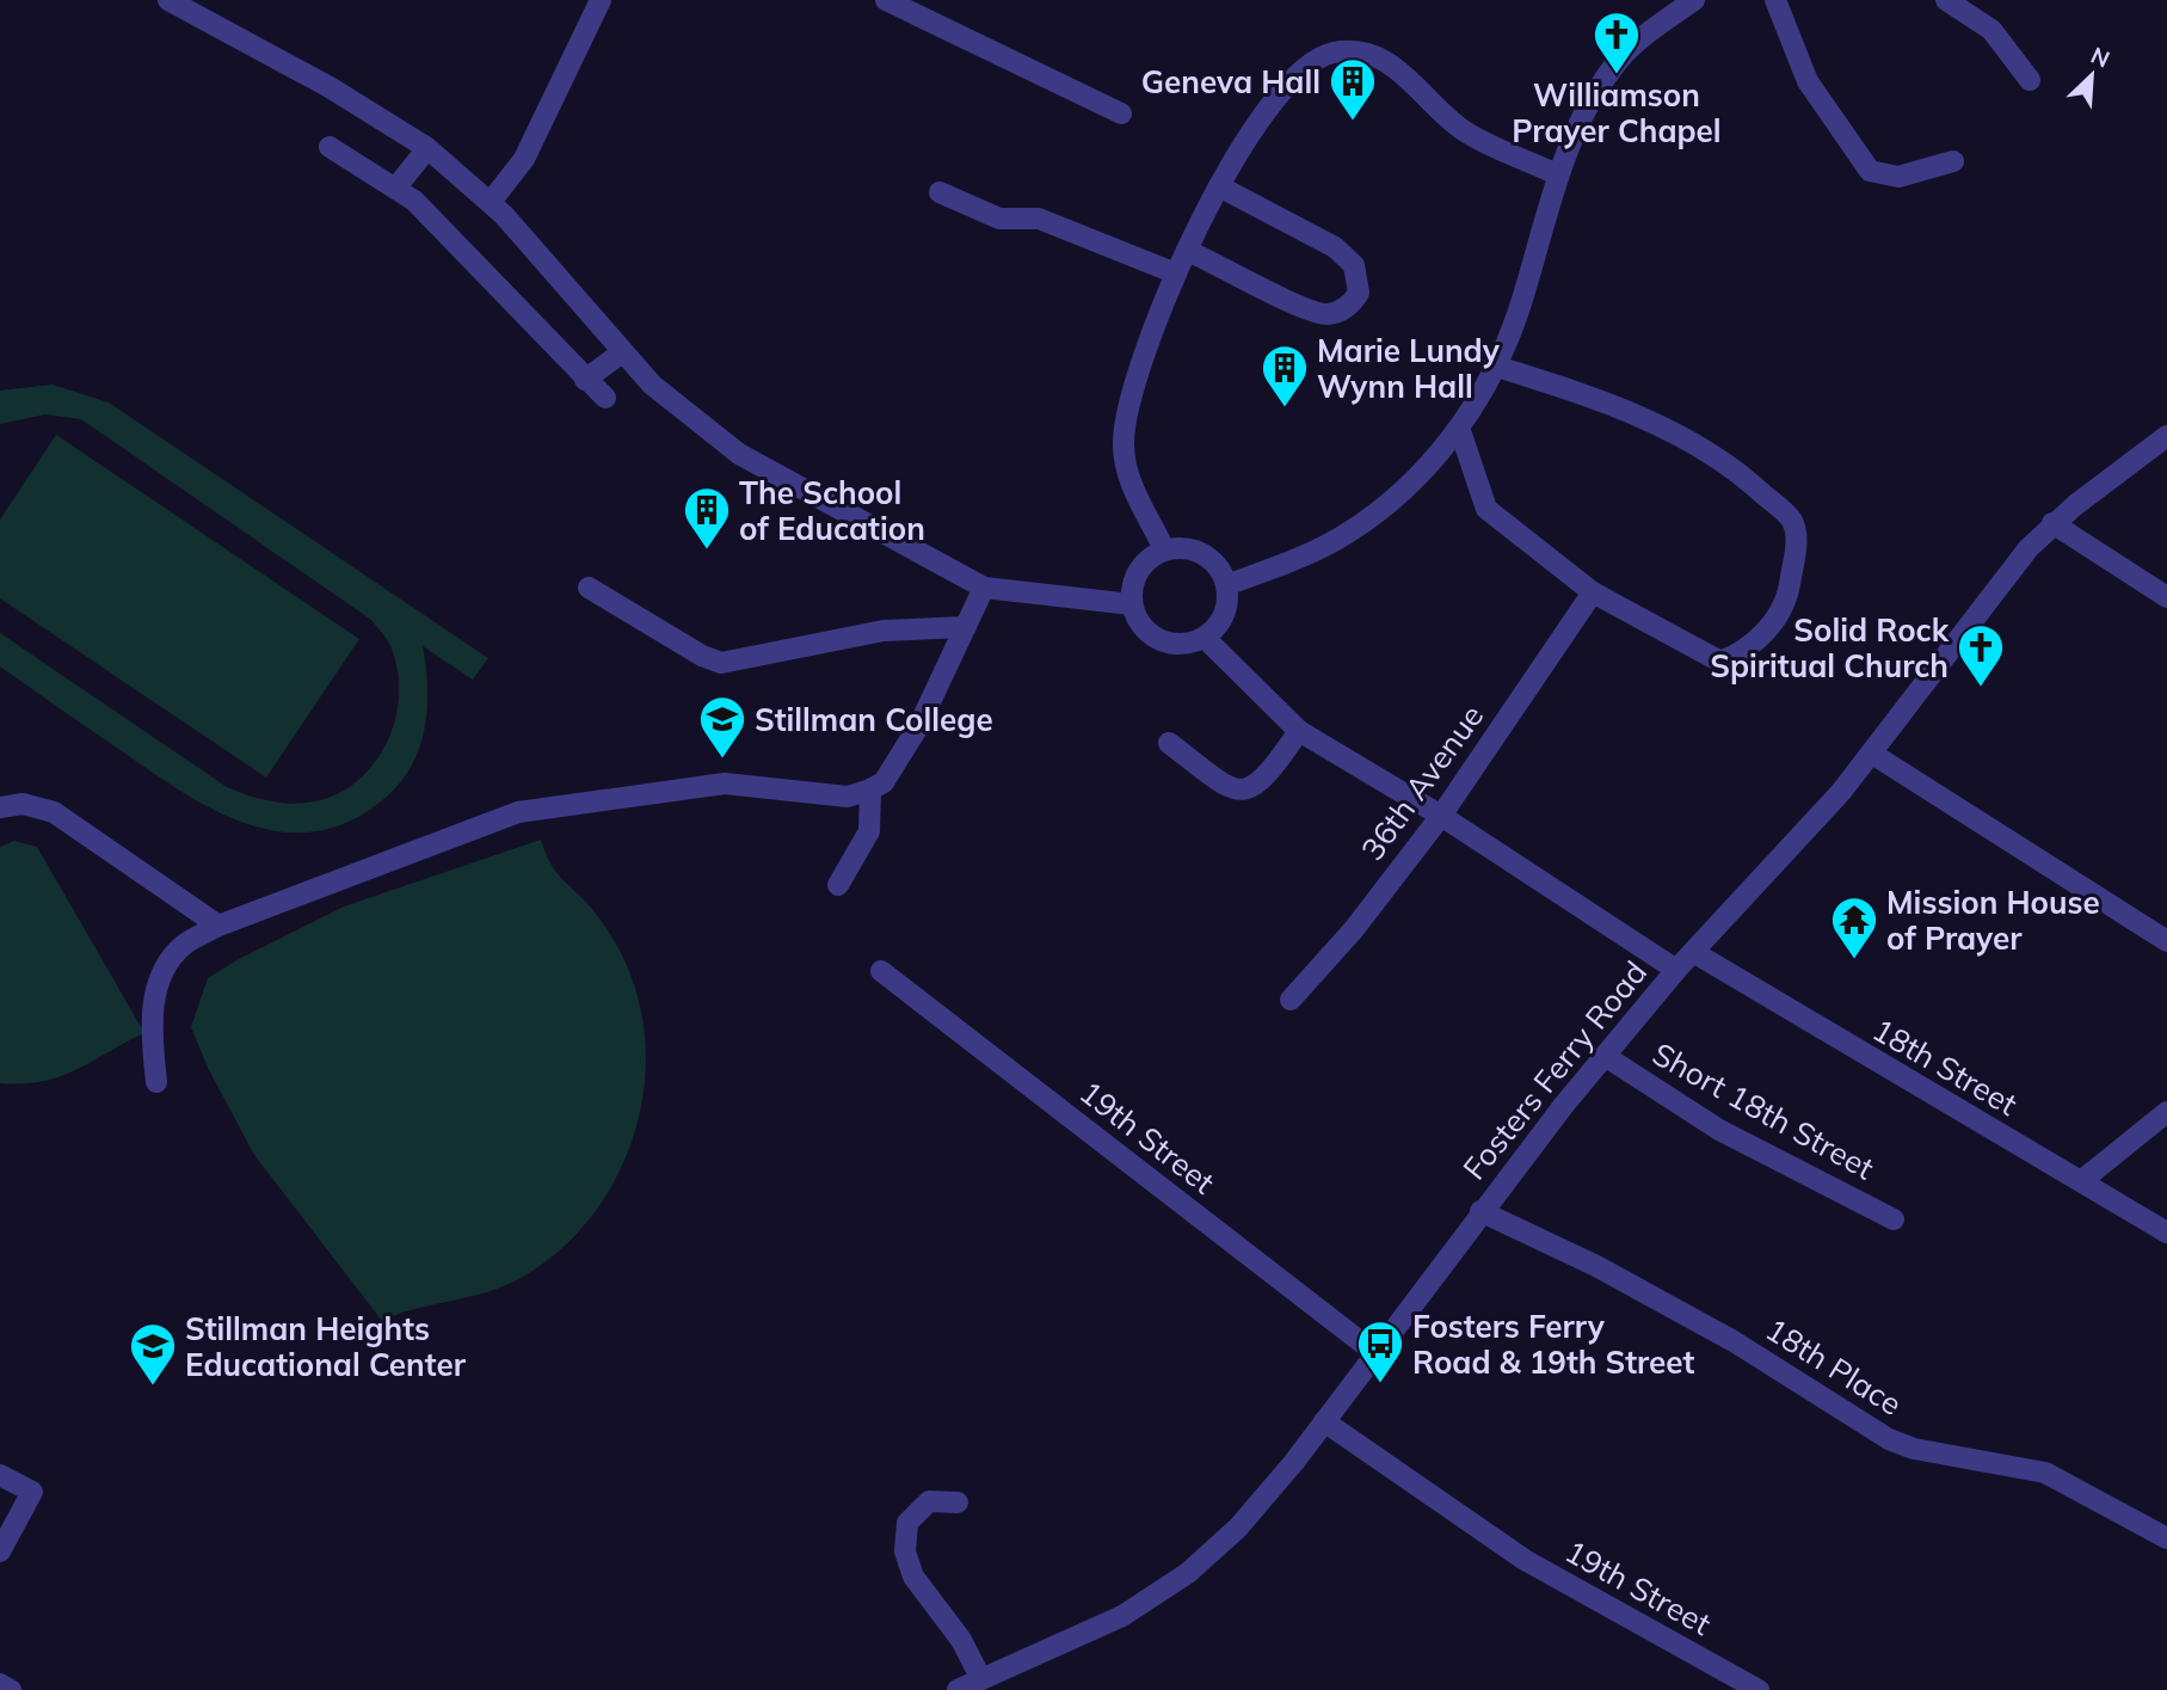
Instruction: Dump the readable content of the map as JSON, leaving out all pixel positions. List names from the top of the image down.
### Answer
{
  "streets": {
    "street": [
      "36th Avenue",
      "18th Street",
      "Fosters Ferry Road",
      "Short 18th Street",
      "19th Street",
      "18th Place"
    ]
  },
  "crossings": [
    ["18th Street", "Fosters Ferry Road"],
    ["Fosters Ferry Road", "Short 18th Street"],
    ["Fosters Ferry Road", "19th Street"],
    ["Fosters Ferry Road", "18th Place"]
  ],
  "places": {
    "church": ["Williamson Prayer Chapel", "Solid Rock Spiritual Church"],
    "building": ["Geneva Hall", "Marie Lundy Wynn Hall", "The School of Education"],
    "school or university": ["Stillman College", "Stillman Heights Educational Center"],
    "temple": ["Mission House of Prayer"],
    "bus stop": ["Fosters Ferry Road & 19th Street"]
  },
  "north": "top right"
}
